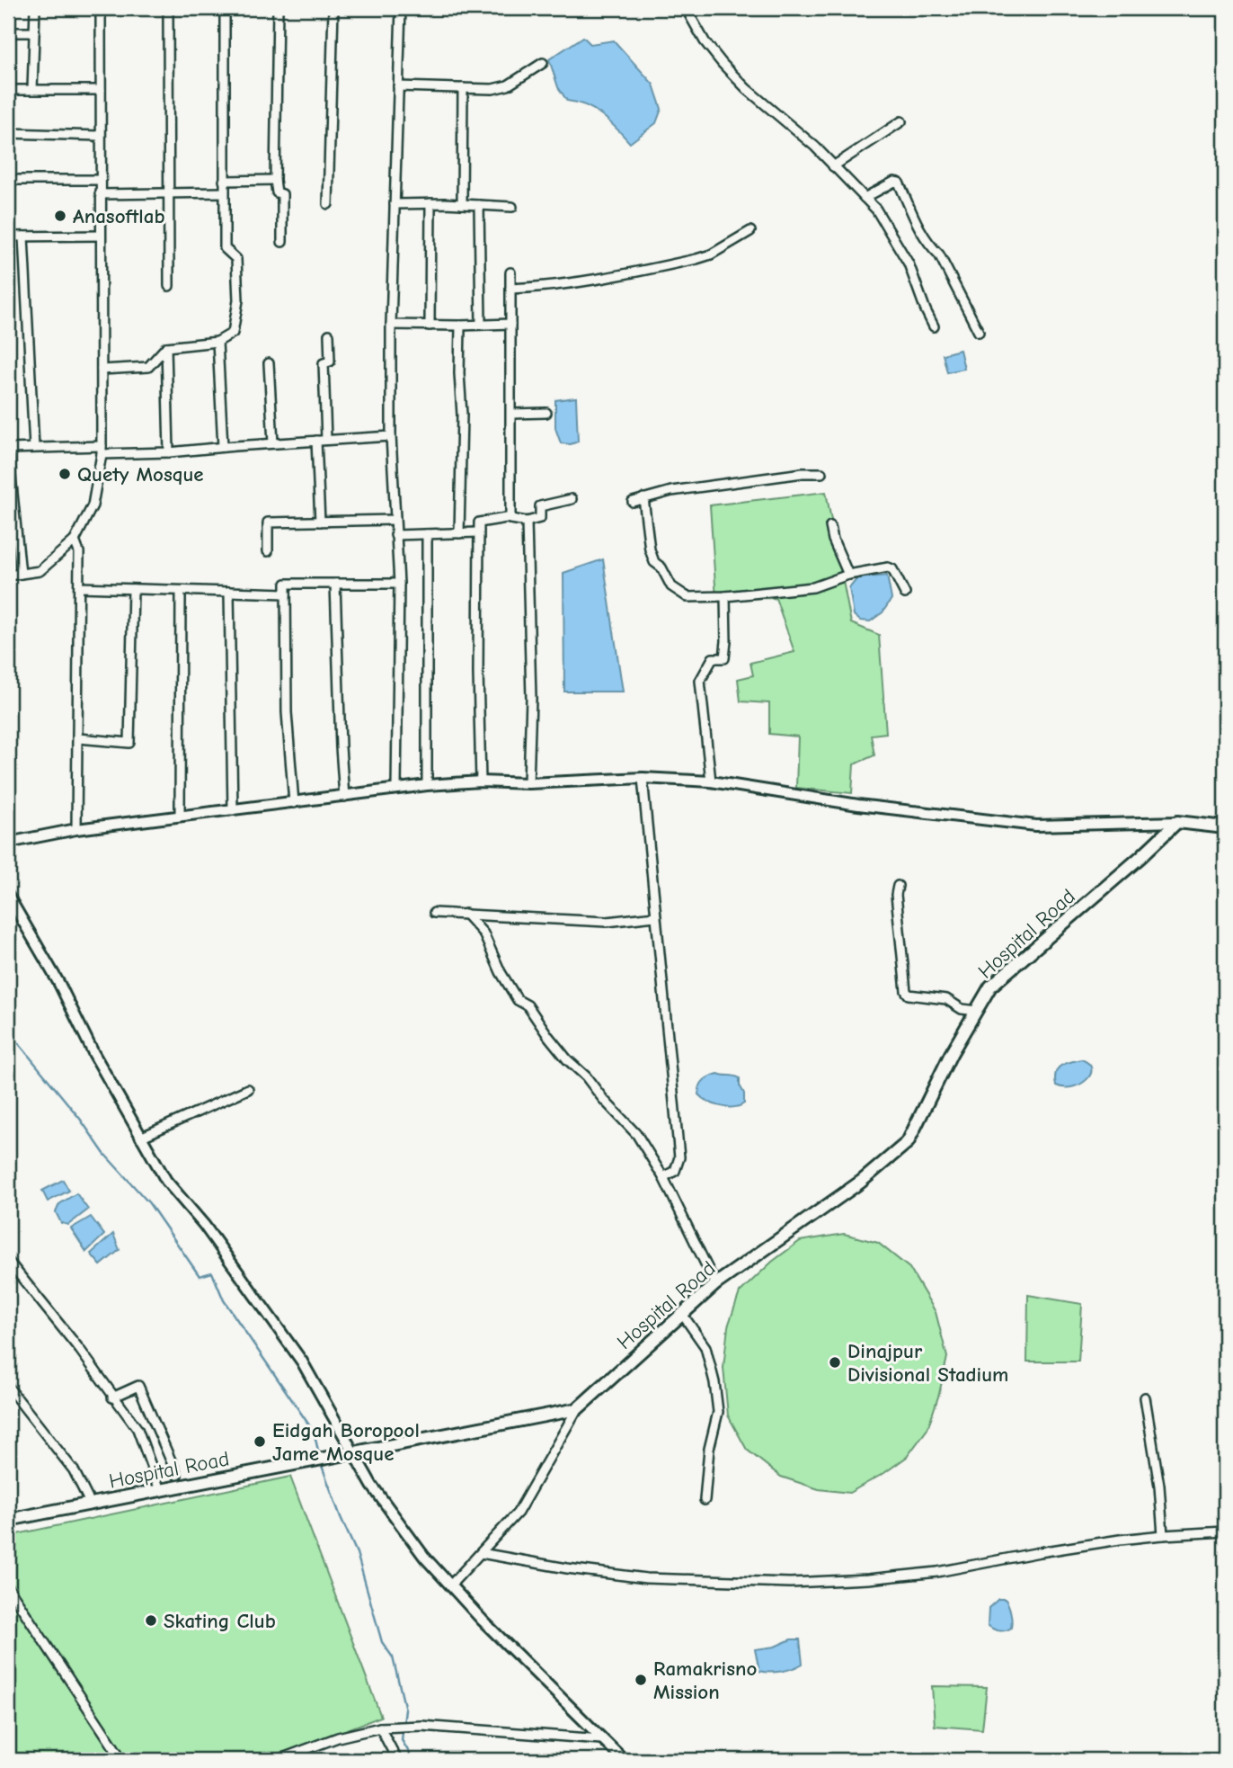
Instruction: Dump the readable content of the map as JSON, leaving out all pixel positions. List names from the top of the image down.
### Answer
{
  "streets": {
    "main road": ["Hospital Road"]
  },
  "places": [
    "Anasoftlab",
    "Quety Mosque",
    "Dinajpur Divisional Stadium",
    "Eidgah Boropool Jame Mosque",
    "Skating Club",
    "Ramakrisno Mission"
  ]
}
